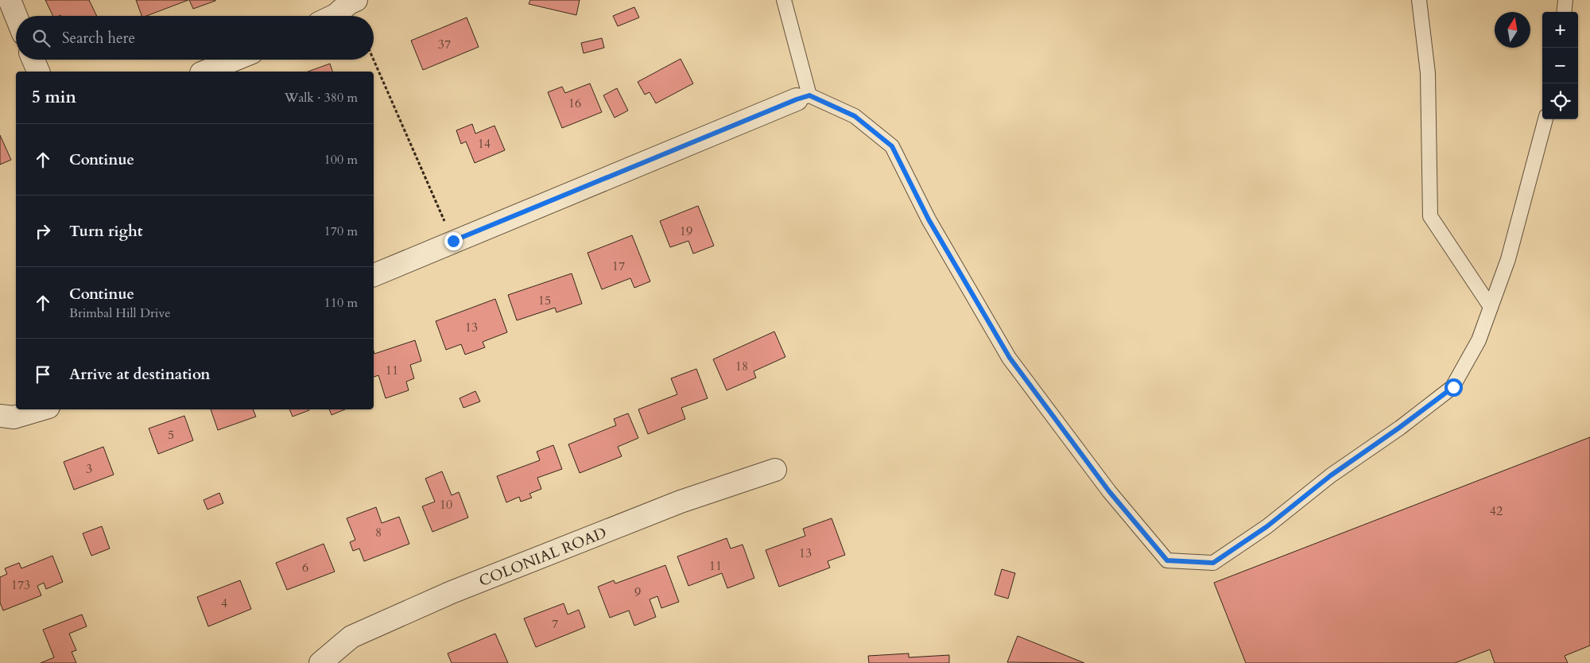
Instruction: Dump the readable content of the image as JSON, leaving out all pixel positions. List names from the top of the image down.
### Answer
{
  "streets": {
    "street": ["COLONIAL ROAD"]
  },
  "house_numbers": [
    "37",
    "16",
    "14",
    "19",
    "17",
    "15",
    "13",
    "18",
    "11",
    "5",
    "3",
    "10",
    "42",
    "8",
    "13",
    "11",
    "6",
    "173",
    "9",
    "4",
    "7"
  ],
  "north": "top",
  "page": {
    "map_buttons": ["+", "−"],
    "search": "Search here",
    "heading": ["5 min", "Walk · 380 m"],
    "list": [
      ["Continue", "100 m"],
      ["Turn right", "170 m"],
      ["Continue", "Brimbal Hill Drive", "110 m"],
      "Arrive at destination"
    ]
  }
}
